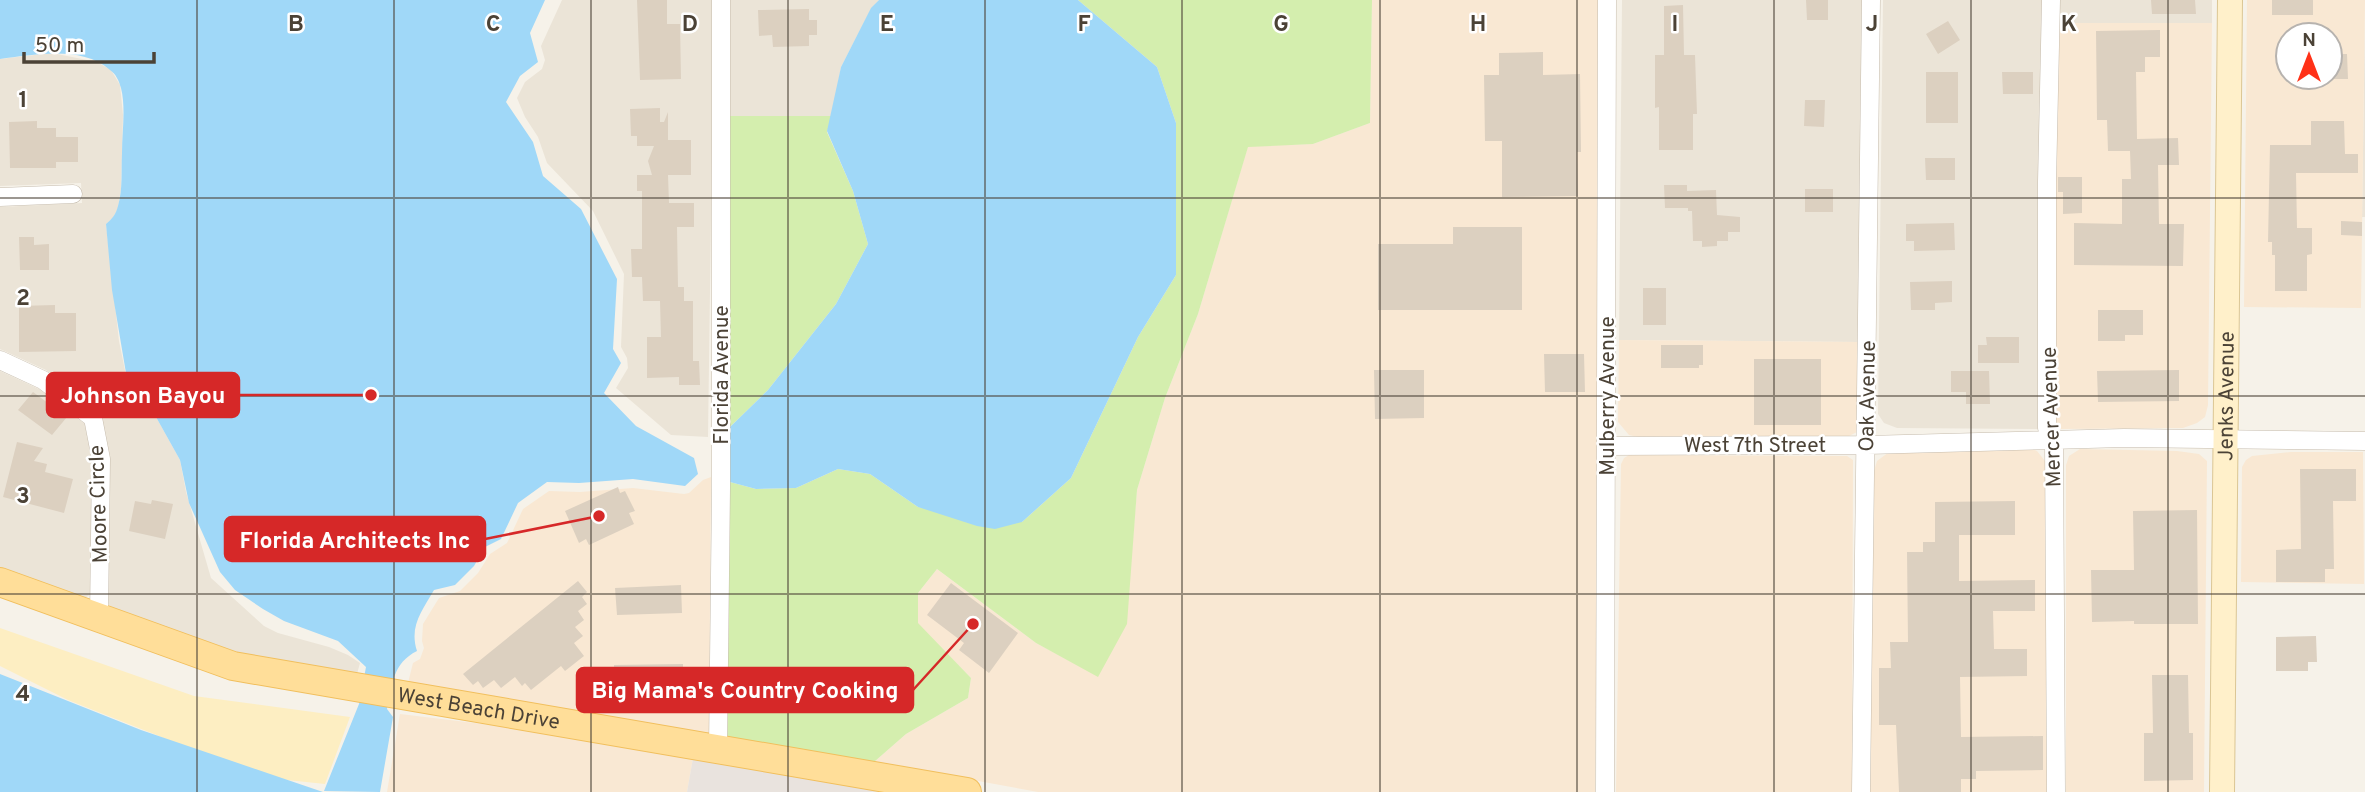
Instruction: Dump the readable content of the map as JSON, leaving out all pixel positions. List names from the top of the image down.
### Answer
{
  "streets": {
    "main road": ["West Beach Drive"],
    "street": [
      "Florida Avenue",
      "Mulberry Avenue",
      "Oak Avenue",
      "Jenks Avenue",
      "Mercer Avenue",
      "West 7th Street",
      "Moore Circle"
    ]
  },
  "crossings": [
    ["Florida Avenue", "West Beach Drive"],
    ["Mulberry Avenue", "West 7th Street"],
    ["Oak Avenue", "West 7th Street"],
    ["Jenks Avenue", "West 7th Street"],
    ["Mercer Avenue", "West 7th Street"],
    ["Moore Circle", "West Beach Drive"]
  ],
  "places": ["Johnson Bayou", "Florida Architects Inc", "Big Mama's Country Cooking"],
  "scale_bar": "50 m",
  "north": "top",
  "grid": {
    "columns": [
      "B",
      "C",
      "D",
      "E",
      "F",
      "G",
      "H",
      "I",
      "J",
      "K"
    ],
    "rows": [
      "1",
      "2",
      "3",
      "4"
    ]
  }
}
